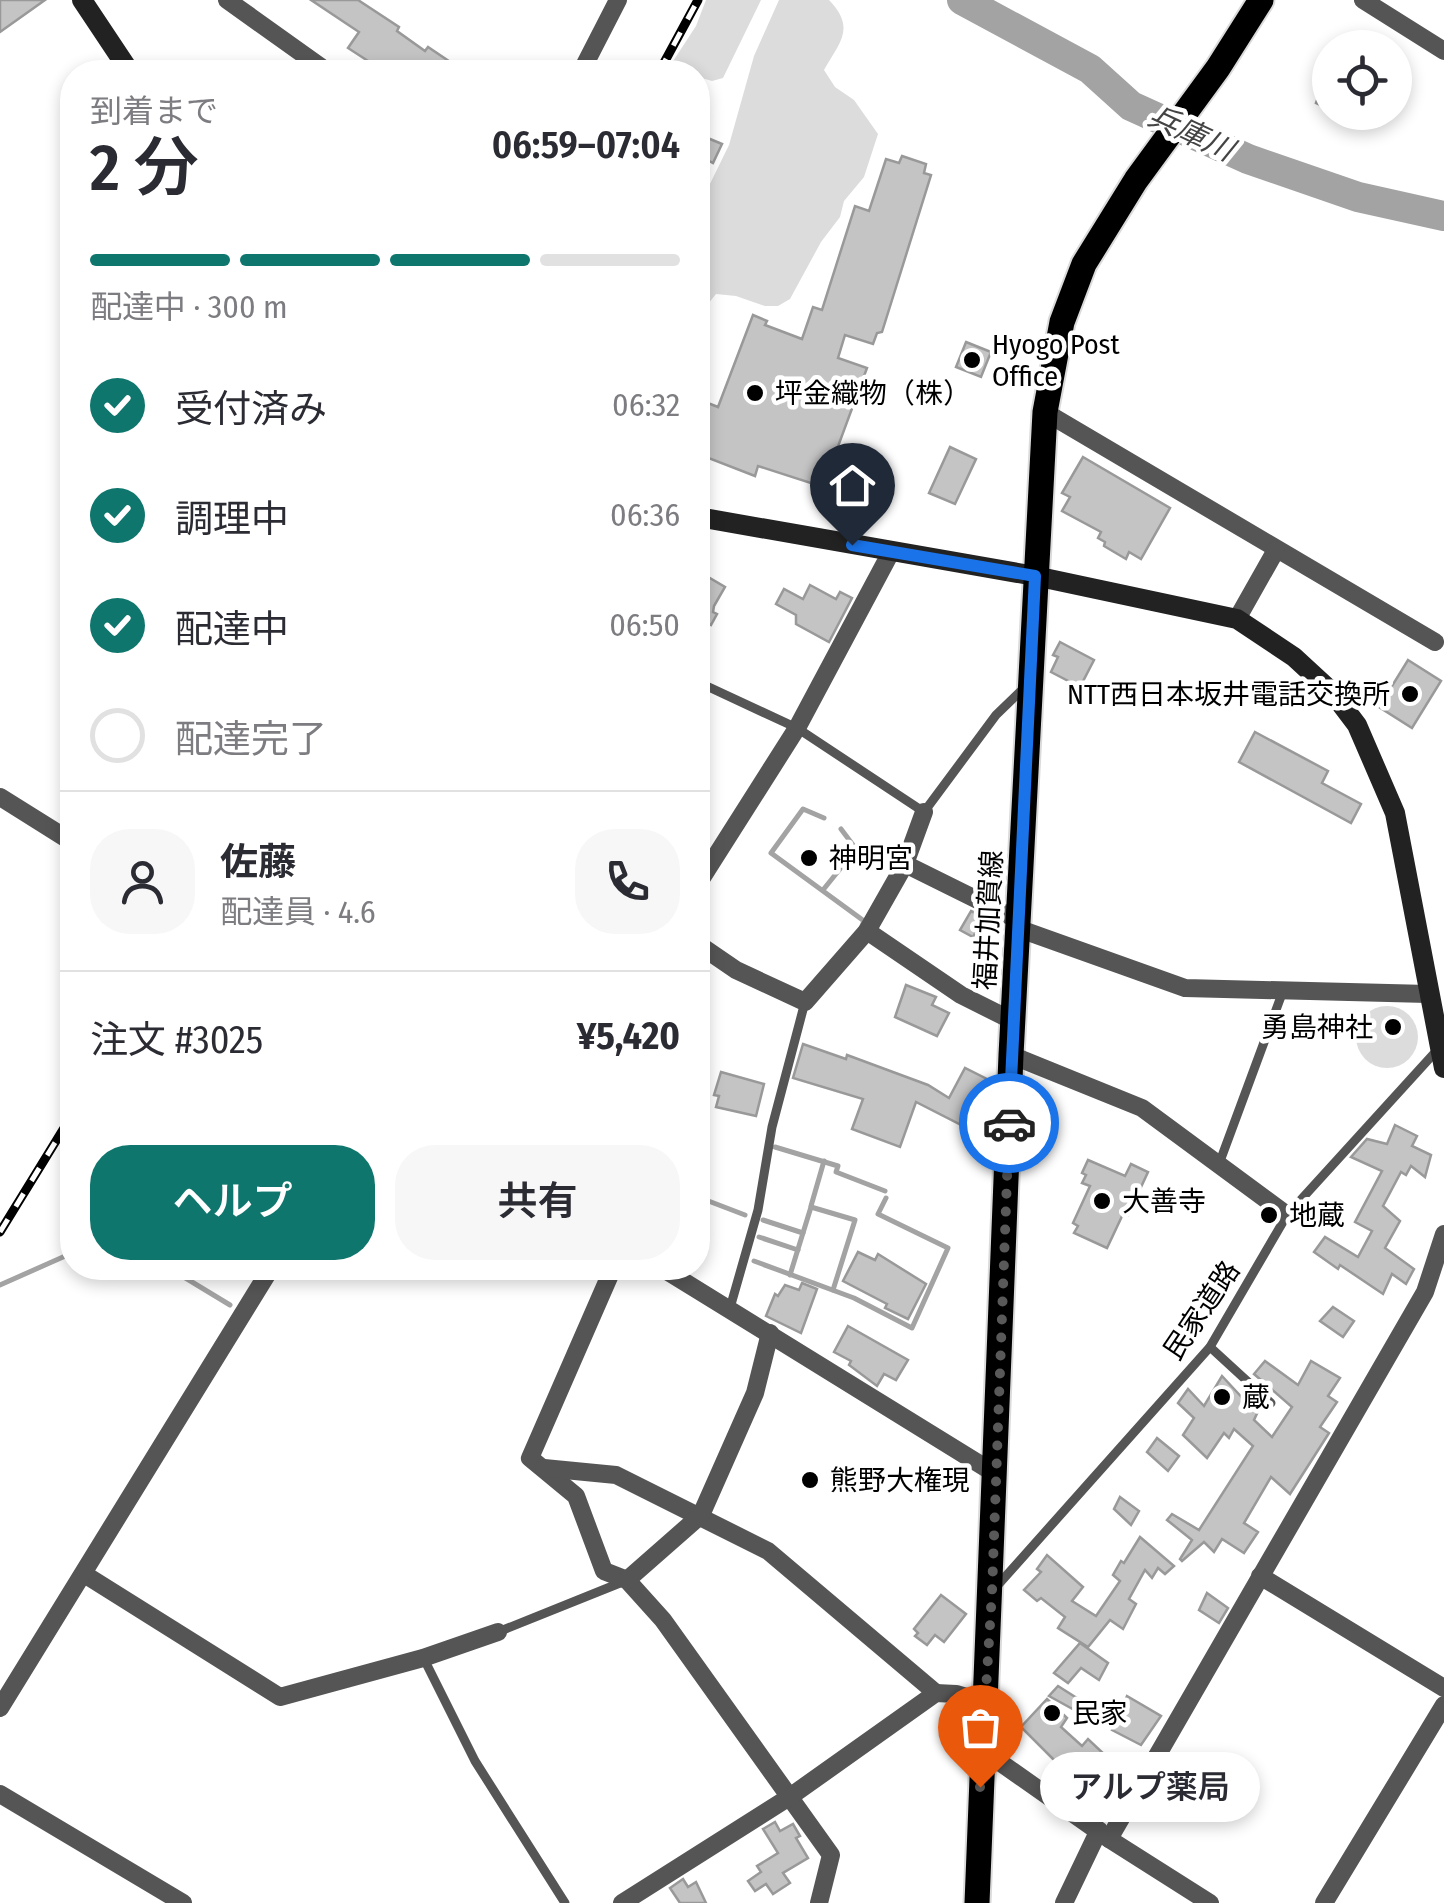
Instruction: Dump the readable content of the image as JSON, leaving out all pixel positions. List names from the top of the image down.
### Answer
{
  "streets": {
    "main road": ["福井加賀線"],
    "lane": ["民家道路"]
  },
  "crossings": [
    ["福井加賀線", "民家道路"]
  ],
  "water": ["兵庫川"],
  "places": [
    "Hyogo Post Office",
    "坪金織物（株）",
    "NTT西日本坂井電話交換所",
    "神明宮",
    "勇島神社",
    "大善寺",
    "地蔵",
    "蔵",
    "熊野大権現",
    "民家",
    "アルプ薬局"
  ],
  "page": {
    "heading": ["2 分", "到着まで", "06:59–07:04"],
    "panel": [
      "佐藤",
      "配達員 · 4.6",
      "注文 #3025",
      "¥5,420"
    ],
    "bar": "配達中 · 300 m",
    "list": [
      ["受付済み", "06:32"],
      ["調理中", "06:36"],
      ["配達中", "06:50"],
      "配達完了"
    ],
    "buttons": ["ヘルプ", "共有"],
    "bubble": "アルプ薬局"
  }
}
